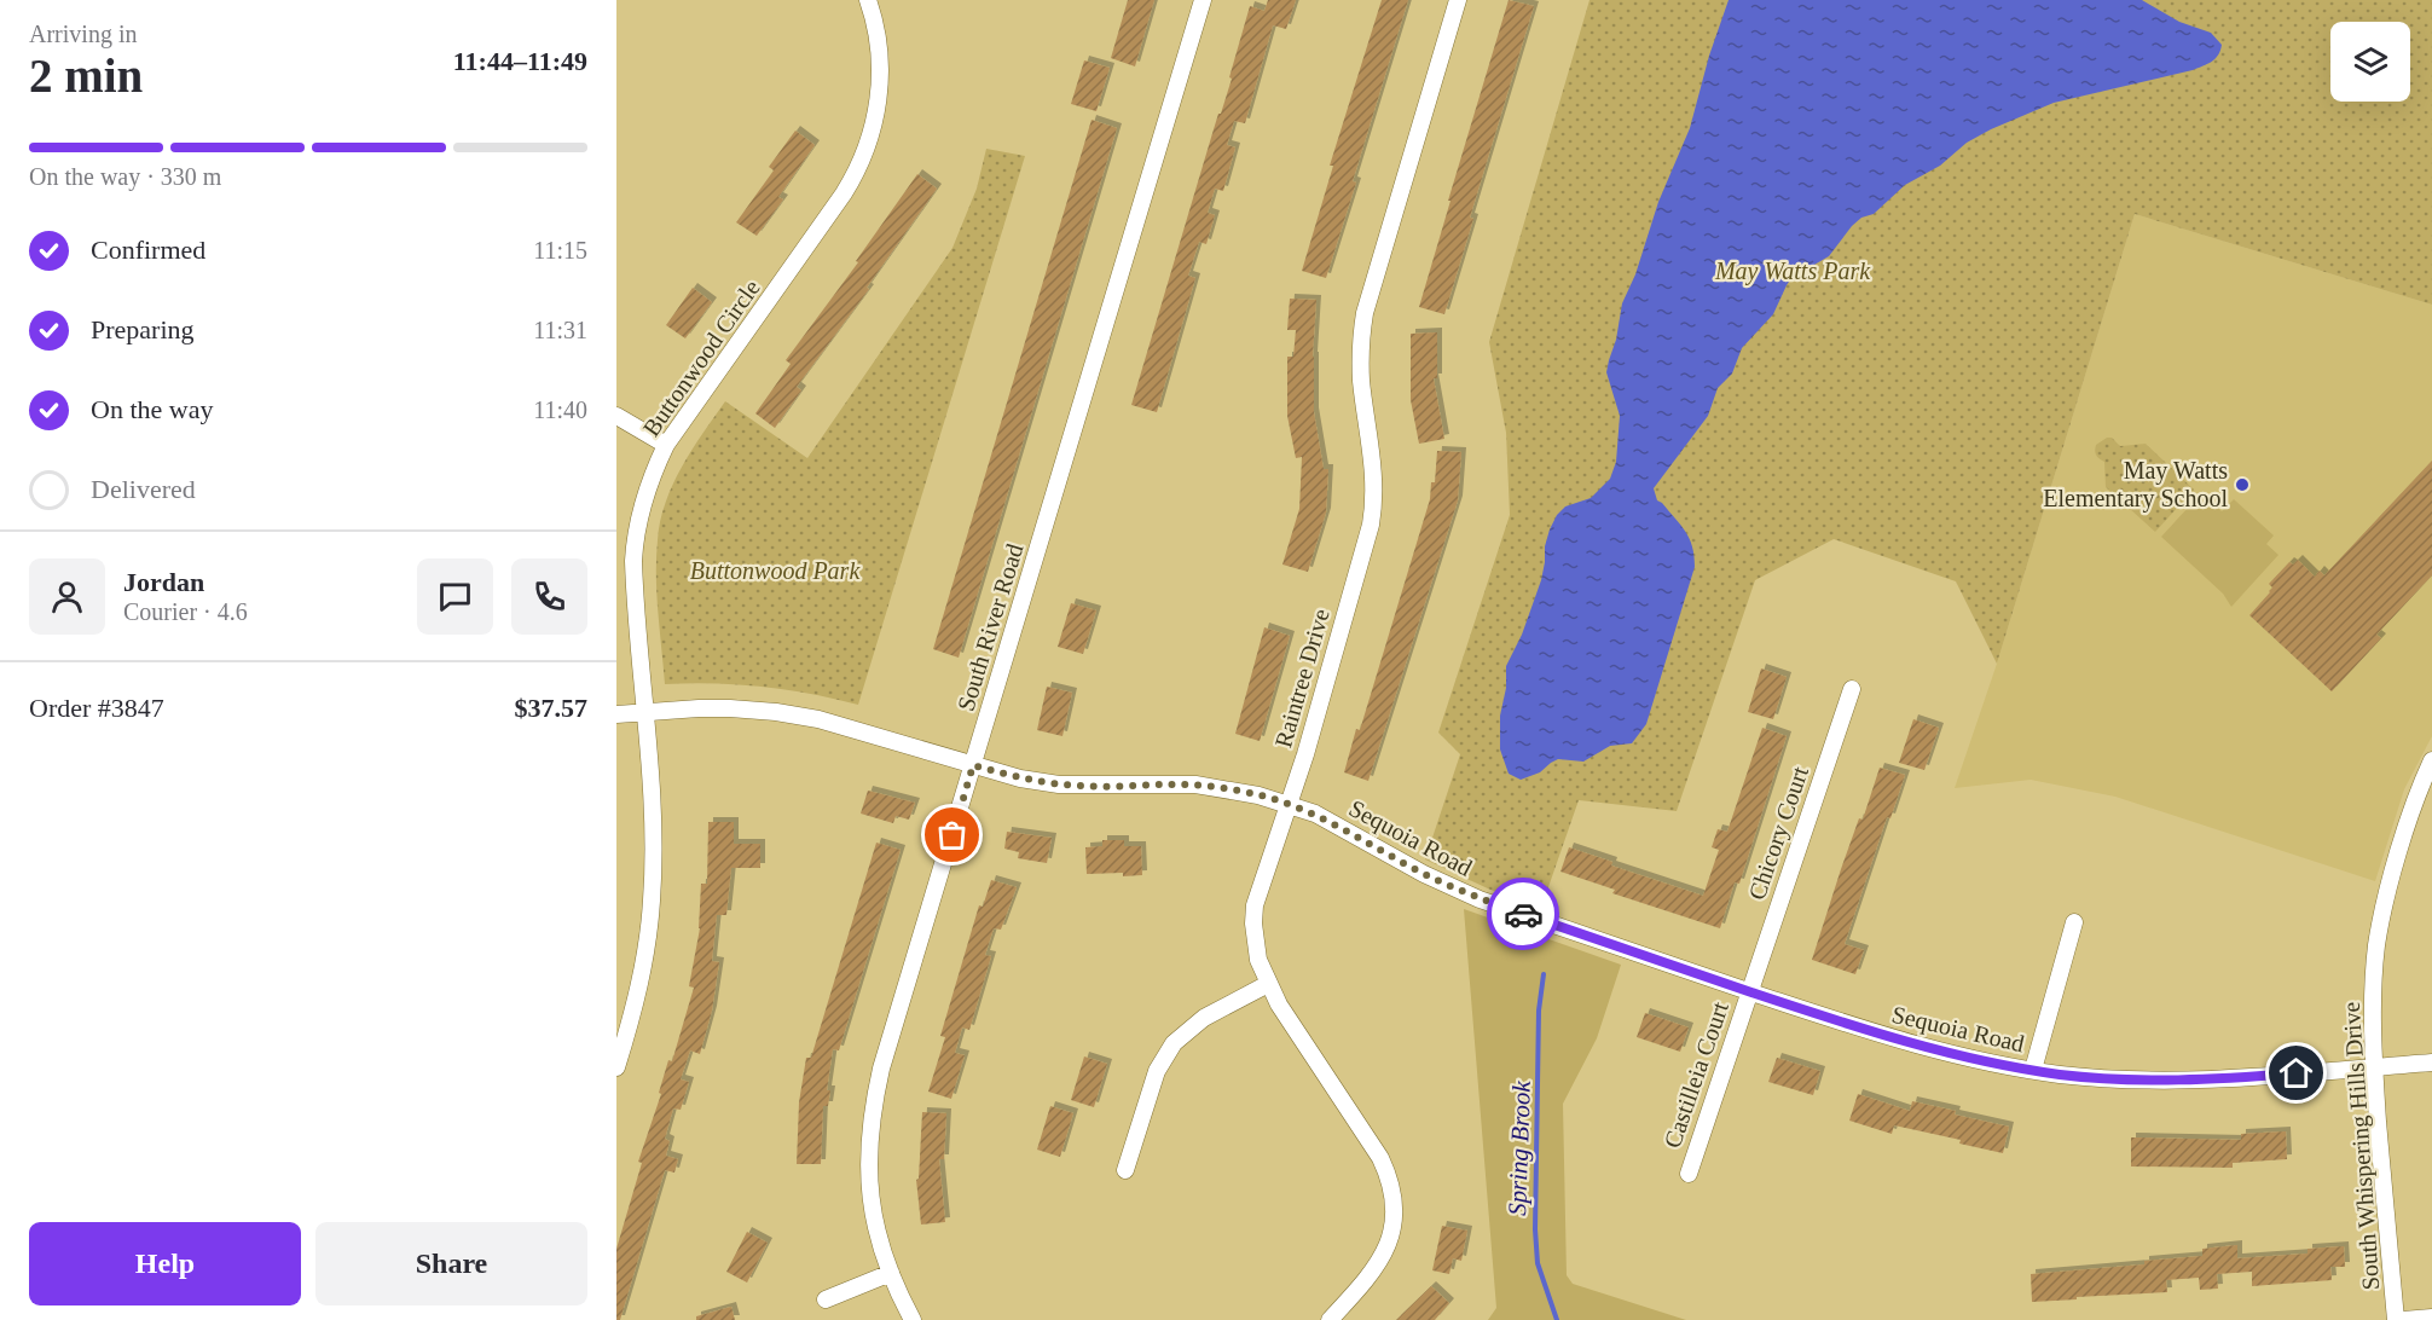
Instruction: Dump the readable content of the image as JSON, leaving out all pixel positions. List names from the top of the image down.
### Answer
{
  "streets": {
    "street": [
      "Buttonwood Circle",
      "South River Road",
      "Raintree Drive",
      "Chicory Court",
      "Sequoia Road",
      "Castilleia Court",
      "South Whispering Hills Drive"
    ]
  },
  "crossings": [
    ["Buttonwood Circle", "Sequoia Road"],
    ["South River Road", "Sequoia Road"],
    ["Raintree Drive", "Sequoia Road"],
    ["Chicory Court", "Sequoia Road"],
    ["Chicory Court", "Castilleia Court"],
    ["Sequoia Road", "Castilleia Court"],
    ["Sequoia Road", "South Whispering Hills Drive"]
  ],
  "water": ["Spring Brook"],
  "parks": ["May Watts Park", "Buttonwood Park"],
  "places": ["May Watts Elementary School"],
  "page": {
    "heading": ["2 min", "Arriving in", "11:44–11:49"],
    "panel": [
      "Jordan",
      "Courier · 4.6",
      "Order #3847",
      "$37.57"
    ],
    "bar": "On the way · 330 m",
    "list": [
      ["Confirmed", "11:15"],
      ["Preparing", "11:31"],
      ["On the way", "11:40"],
      "Delivered"
    ],
    "buttons": ["Help", "Share"]
  }
}
